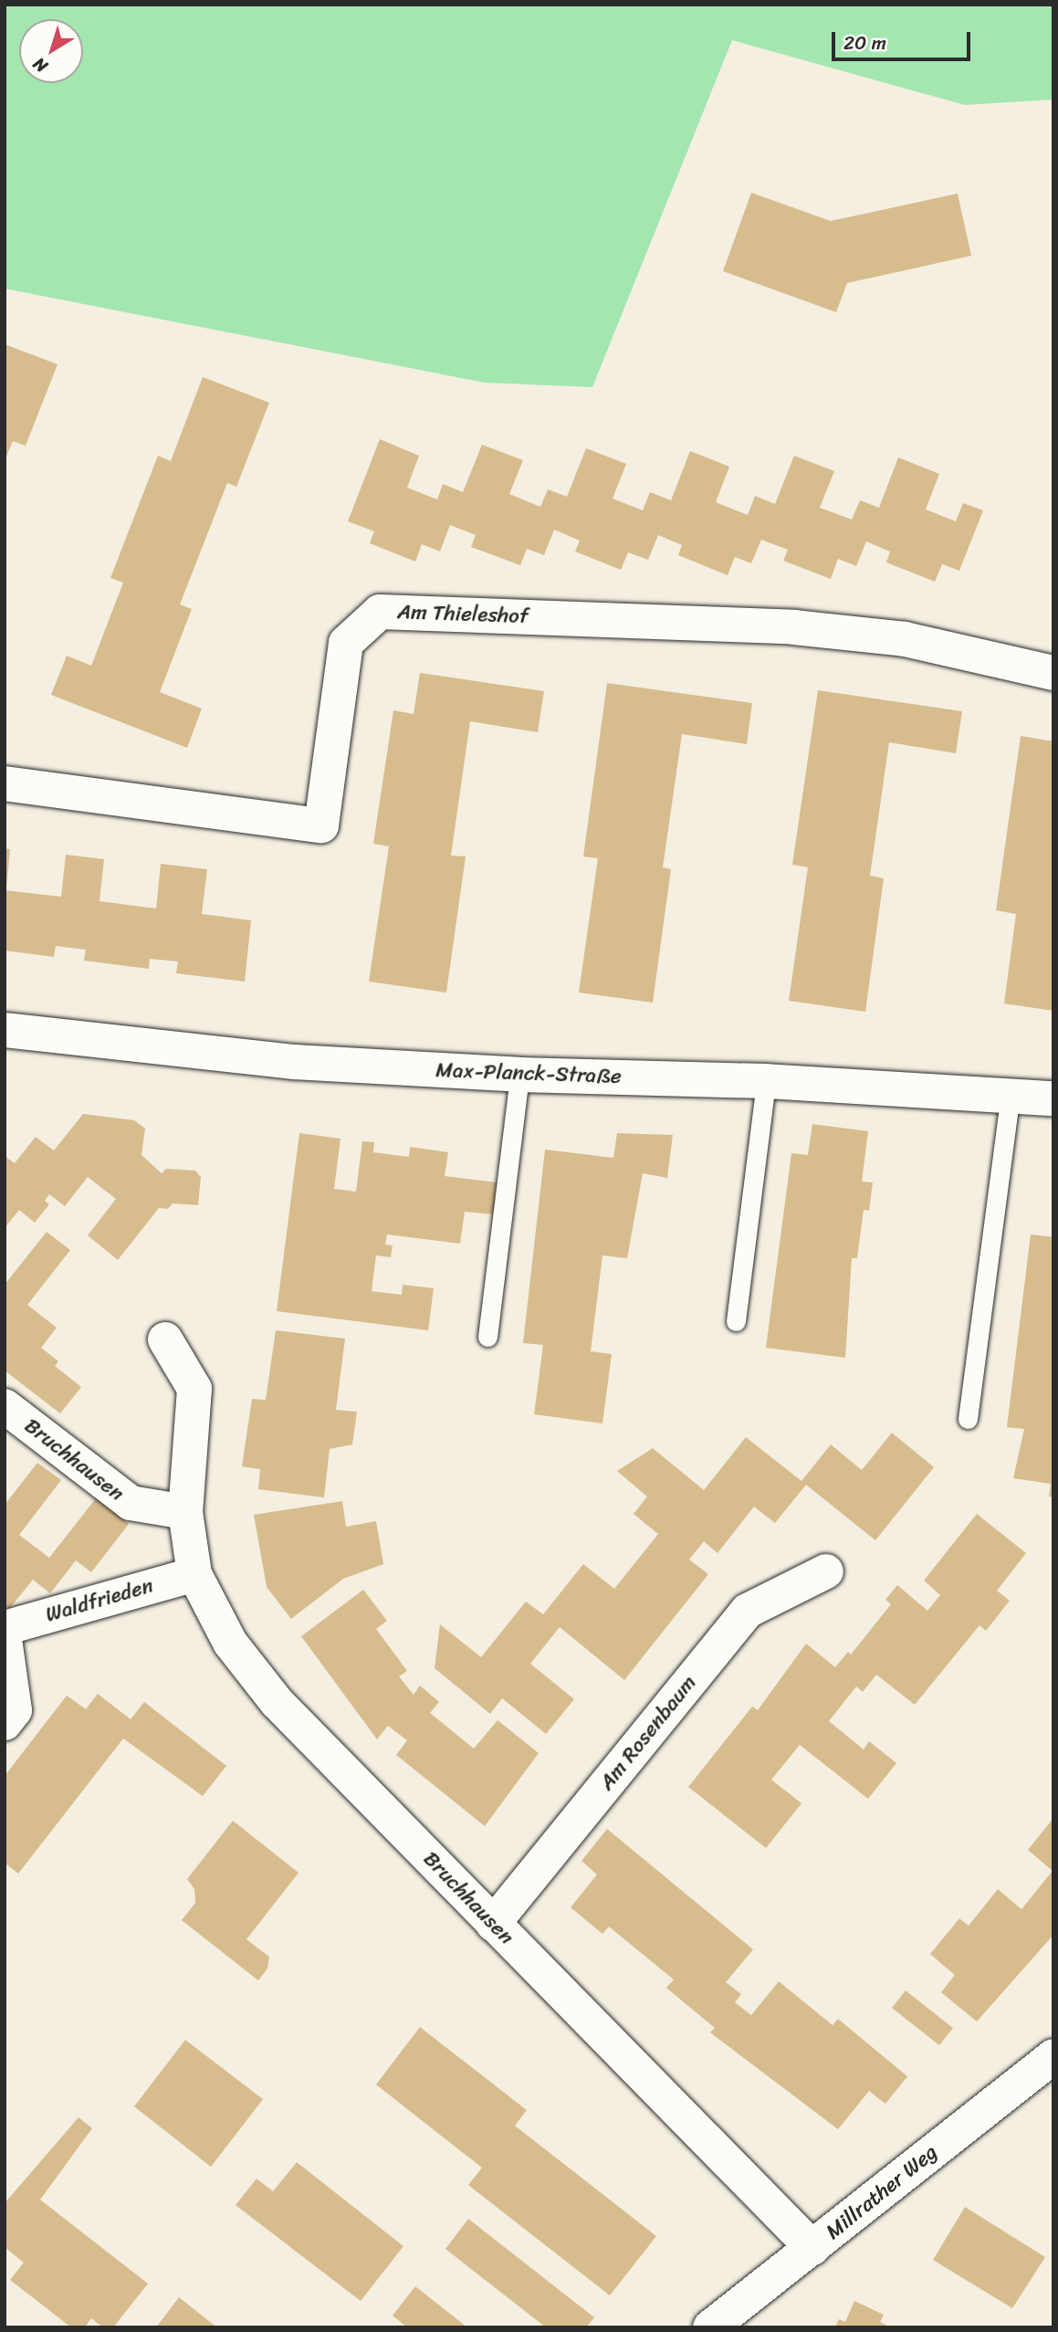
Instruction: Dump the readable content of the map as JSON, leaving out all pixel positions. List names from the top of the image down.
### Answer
{
  "streets": {
    "street": [
      "Am Thieleshof",
      "Max-Planck-Straße",
      "Bruchhausen",
      "Waldfrieden",
      "Am Rosenbaum",
      "Millrather Weg"
    ]
  },
  "crossings": [
    ["Bruchhausen", "Waldfrieden"],
    ["Bruchhausen", "Am Rosenbaum"],
    ["Bruchhausen", "Millrather Weg"]
  ],
  "scale_bar": "20 m",
  "north": "bottom left"
}
